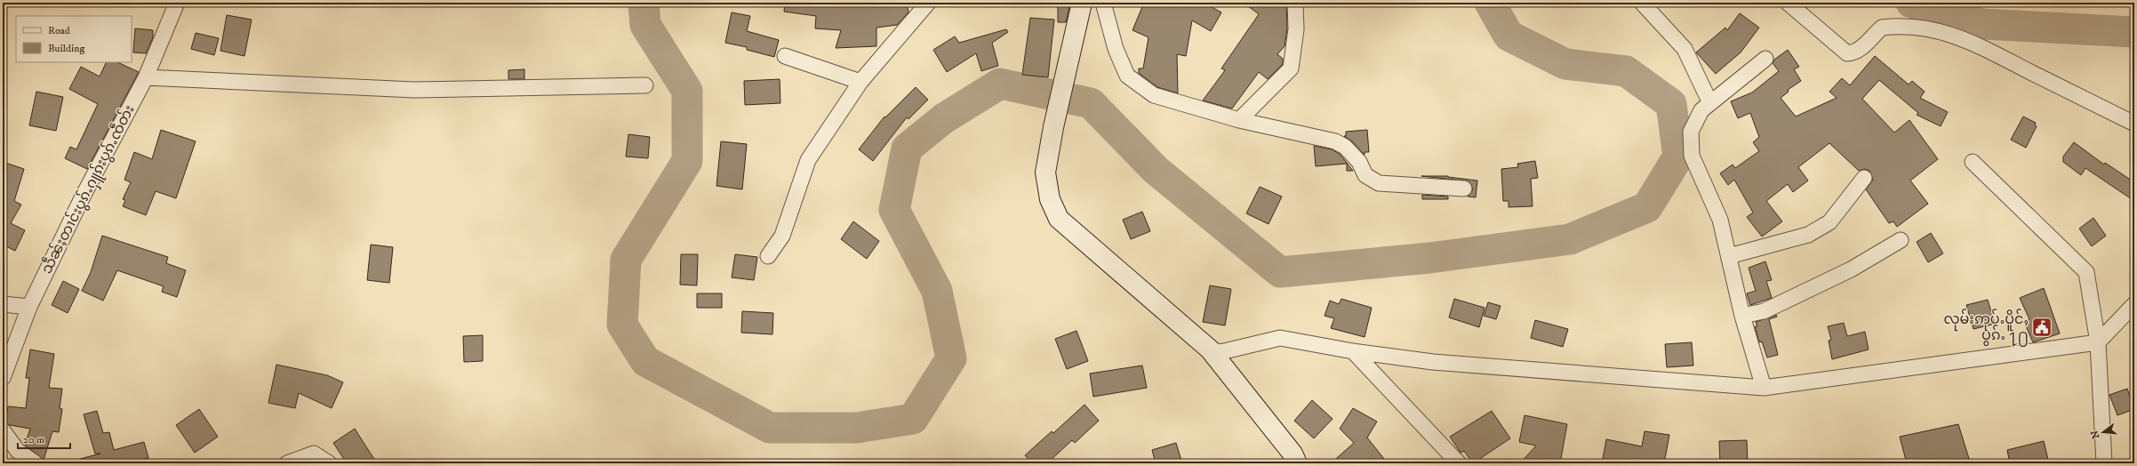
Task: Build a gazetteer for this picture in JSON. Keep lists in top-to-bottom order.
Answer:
{
  "streets": {
    "street": ["သဵၼ်ႈတၢင်းပွၵ်ႉႁူၵ်းပွၵ်ႉၸဵတ်း"]
  },
  "places": {
    "public building": ["လုမ်းဢုပ်ႉပိူင်ႇ ပွၵ်ႉ ႑႐"]
  },
  "legend": ["Road", "Building"],
  "scale_bar": "20 m",
  "north": "left"
}
